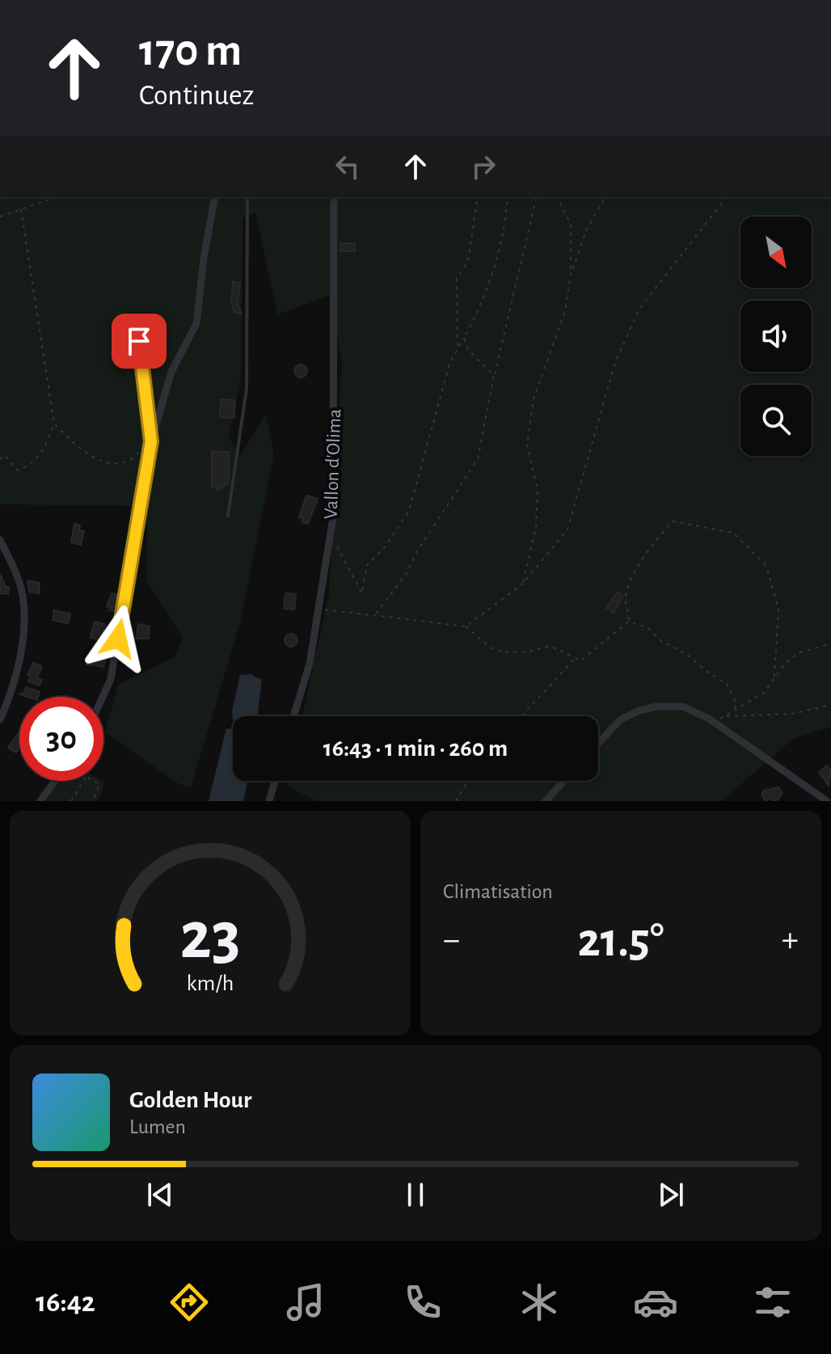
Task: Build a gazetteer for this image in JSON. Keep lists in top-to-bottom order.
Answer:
{
  "streets": {
    "street": ["Vallon d'Olima"]
  },
  "north": "bottom right",
  "page": {
    "turn": ["170 m", "Continuez"],
    "limit": "30",
    "trip": "16:43 · 1 min · 260 m",
    "tile": "Climatisation",
    "heat": ["−", "21.5°", "+"],
    "song": ["Golden Hour", "Lumen"],
    "tabs": "16:42",
    "gauge": ["23", "km/h"]
  }
}
